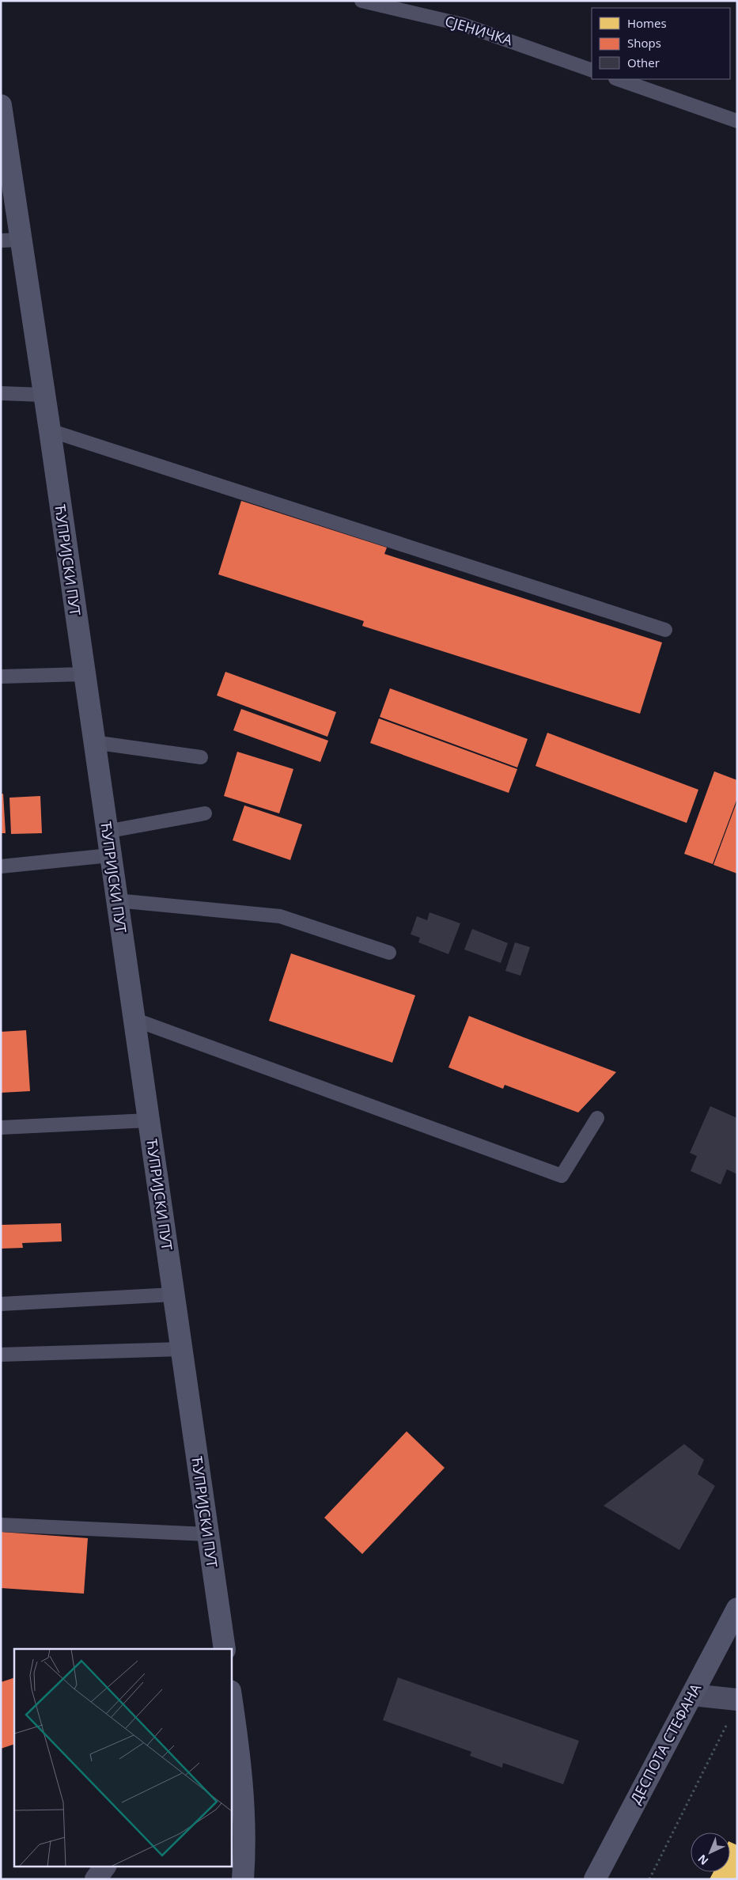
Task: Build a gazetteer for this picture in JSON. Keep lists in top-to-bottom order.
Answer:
{
  "streets": {
    "main road": ["ЋУПРИЈСКИ ПУТ", "ДЕСПОТА СТЕФАНА"],
    "lane": ["СЈЕНИЧКА"]
  },
  "legend": ["Homes", "Shops", "Other"],
  "north": "bottom left"
}
